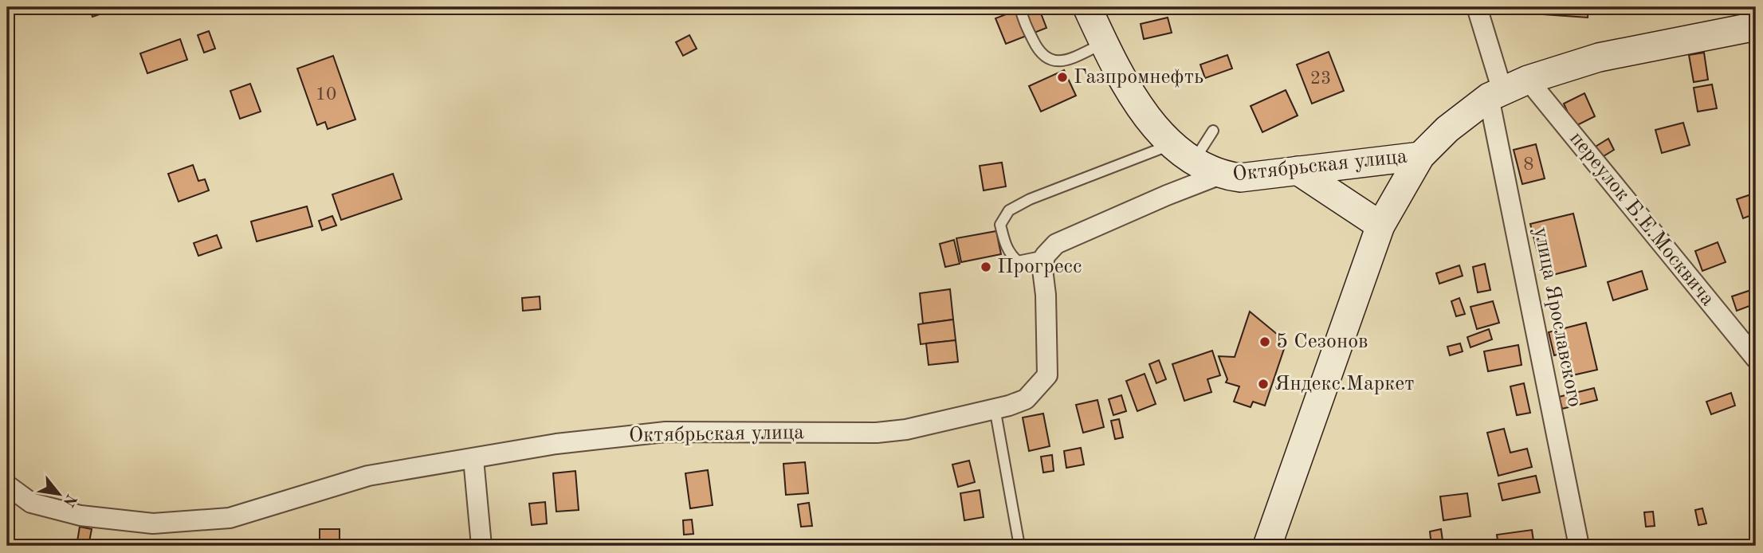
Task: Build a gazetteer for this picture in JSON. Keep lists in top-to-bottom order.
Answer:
{
  "streets": {
    "street": ["Октябрьская улица", "переулок Б.Е.Москвича", "улица Ярославского"]
  },
  "places": [
    "Газпромнефть",
    "Прогресс",
    "5 Сезонов",
    "Яндекс.Маркет"
  ],
  "house_numbers": ["23", "10", "8"],
  "north": "bottom right"
}
